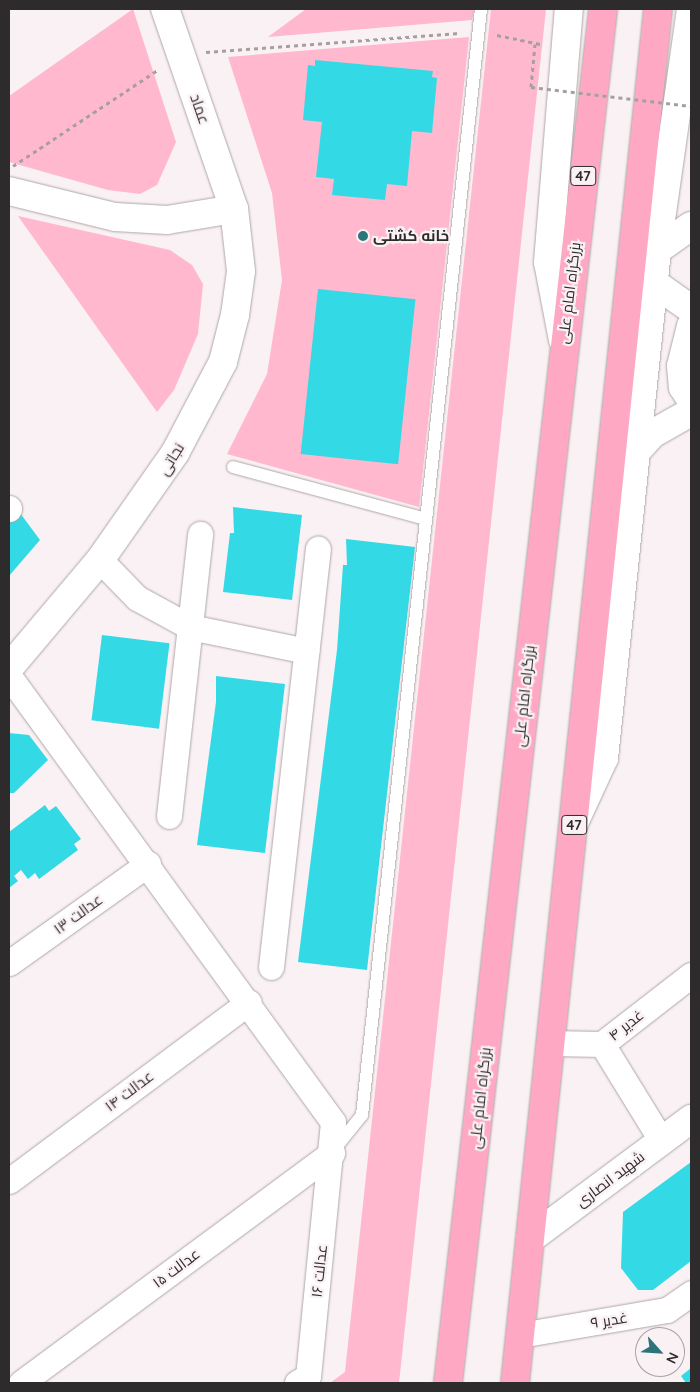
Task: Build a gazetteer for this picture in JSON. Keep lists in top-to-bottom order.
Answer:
{
  "streets": {
    "highway": ["47", "بزرگراه امام علی"],
    "main road": ["عماد", "نجاتی", "شهید انصاری"],
    "street": [
      "عدالت ۱۳",
      "غدیر ۴",
      "عدالت ۱۴",
      "عدالت ۱۵",
      "عدالت ۱۶",
      "غدیر ۹"
    ]
  },
  "crossings": [
    ["عماد", "نجاتی"],
    ["47", "غدیر ۴"],
    ["47", "شهید انصاری"],
    ["47", "غدیر ۹"],
    ["عدالت ۱۵", "عدالت ۱۶"]
  ],
  "places": ["خانه کشتی"],
  "north": "bottom right"
}
